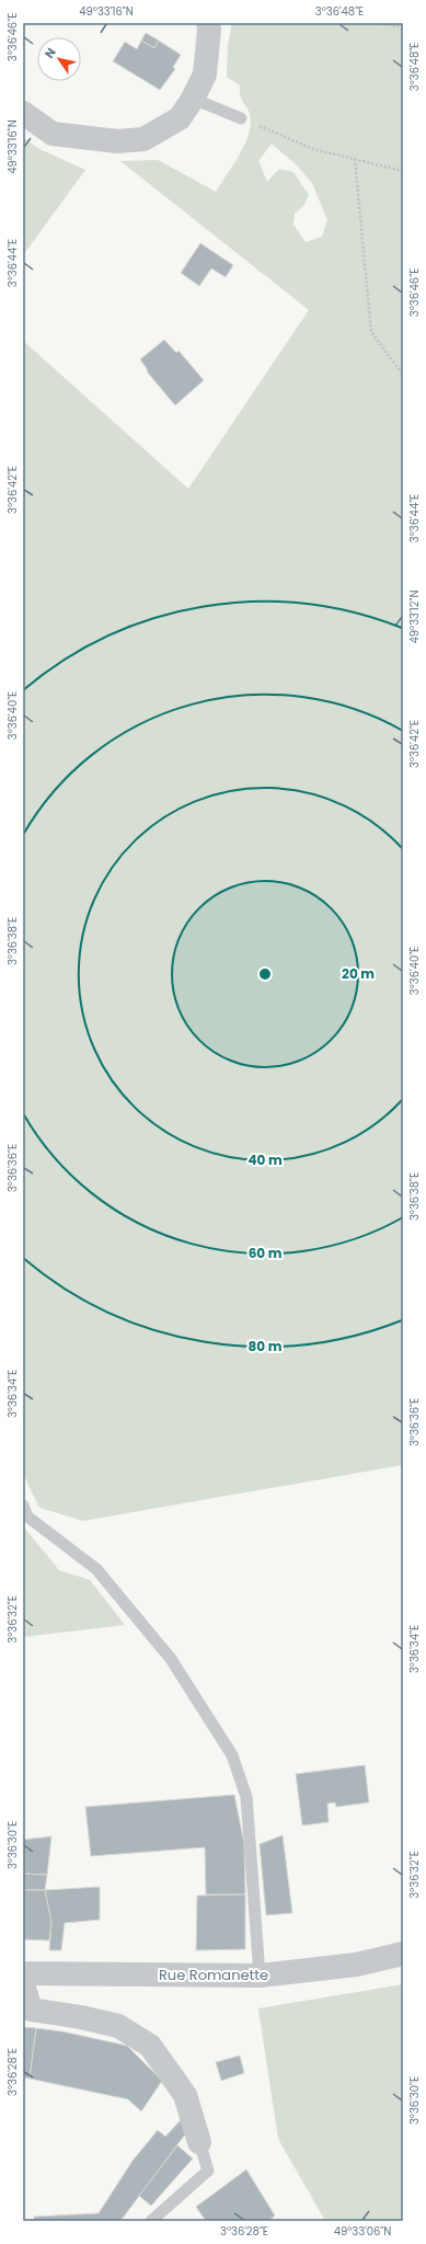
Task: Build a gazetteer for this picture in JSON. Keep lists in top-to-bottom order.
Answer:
{
  "streets": {
    "street": ["Rue Romanette"]
  },
  "north": "top left",
  "coordinates": [
    "49°33'16\"N",
    "3°36'48\"E",
    "3°36'46\"E",
    "3°36'44\"E",
    "3°36'42\"E",
    "49°33'12\"N",
    "3°36'40\"E",
    "3°36'38\"E",
    "3°36'36\"E",
    "3°36'34\"E",
    "3°36'32\"E",
    "3°36'30\"E",
    "3°36'28\"E",
    "49°33'06\"N"
  ],
  "rings": [
    "20 m",
    "40 m",
    "60 m",
    "80 m"
  ]
}
